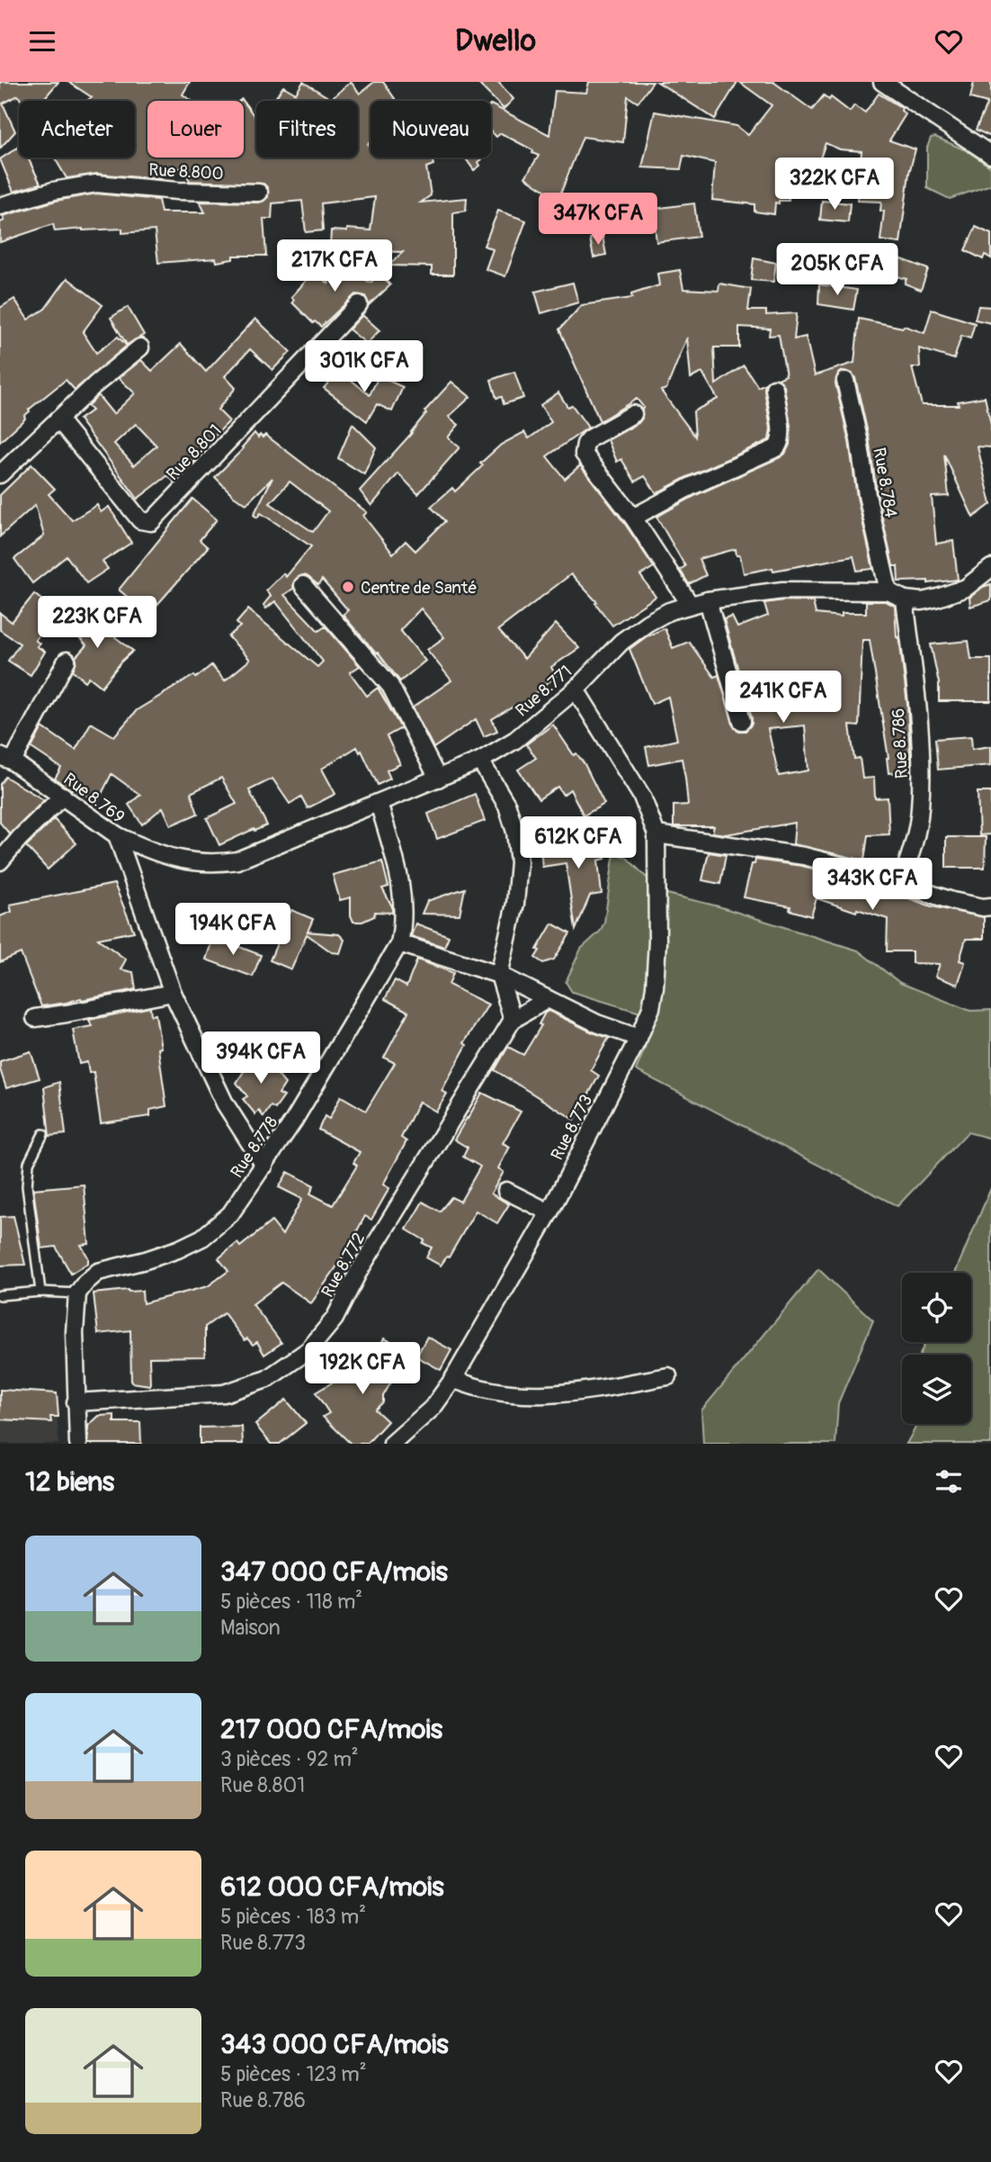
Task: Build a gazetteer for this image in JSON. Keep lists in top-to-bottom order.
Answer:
{
  "streets": {
    "street": [
      "Rue 8.800",
      "Rue 8.801",
      "Rue 8.784",
      "Rue 8.771",
      "Rue 8.786",
      "Rue 8.769",
      "Rue 8.773",
      "Rue 8.778",
      "Rue 8.772"
    ]
  },
  "crossings": [
    ["Rue 8.784", "Rue 8.771"],
    ["Rue 8.771", "Rue 8.786"],
    ["Rue 8.771", "Rue 8.769"],
    ["Rue 8.771", "Rue 8.773"],
    ["Rue 8.771", "Rue 8.778"],
    ["Rue 8.769", "Rue 8.778"]
  ],
  "places": ["Centre de Santé"],
  "page": {
    "header": "Dwello",
    "chip": [
      "Acheter",
      "Louer",
      "Filtres",
      "Nouveau"
    ],
    "price": [
      "322K CFA",
      "347K CFA",
      "217K CFA",
      "205K CFA",
      "301K CFA",
      "223K CFA",
      "241K CFA",
      "612K CFA",
      "343K CFA",
      "194K CFA",
      "394K CFA",
      "192K CFA"
    ],
    "heading": "12 biens",
    "list": [
      {
        "name": "347 000 CFA/mois",
        "note": "5 pièces · 118 m² · Maison"
      },
      {
        "name": "217 000 CFA/mois",
        "note": "3 pièces · 92 m² · Rue 8.801"
      },
      {
        "name": "612 000 CFA/mois",
        "note": "5 pièces · 183 m² · Rue 8.773"
      },
      {
        "name": "343 000 CFA/mois",
        "note": "5 pièces · 123 m² · Rue 8.786"
      }
    ]
  }
}
